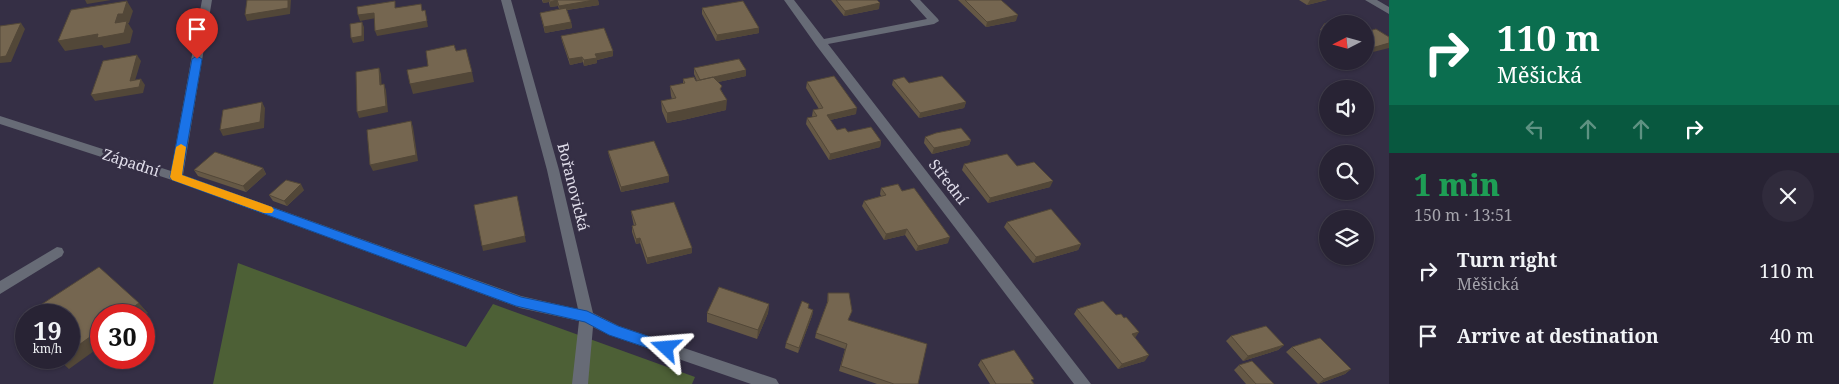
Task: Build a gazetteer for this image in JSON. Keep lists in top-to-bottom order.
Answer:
{
  "streets": {
    "street": ["Západní", "Střední", "Bořanovická"]
  },
  "crossings": [
    ["Západní", "Bořanovická"]
  ],
  "north": "left",
  "page": {
    "turn": ["110 m", "Měšická"],
    "heading": ["1 min", "150 m · 13:51"],
    "list": [
      {
        "name": "Turn right",
        "note": "Měšická",
        "value": "110 m"
      },
      {
        "name": "Arrive at destination",
        "value": "40 m"
      }
    ],
    "speed": "19 km/h",
    "limit": "30"
  }
}
